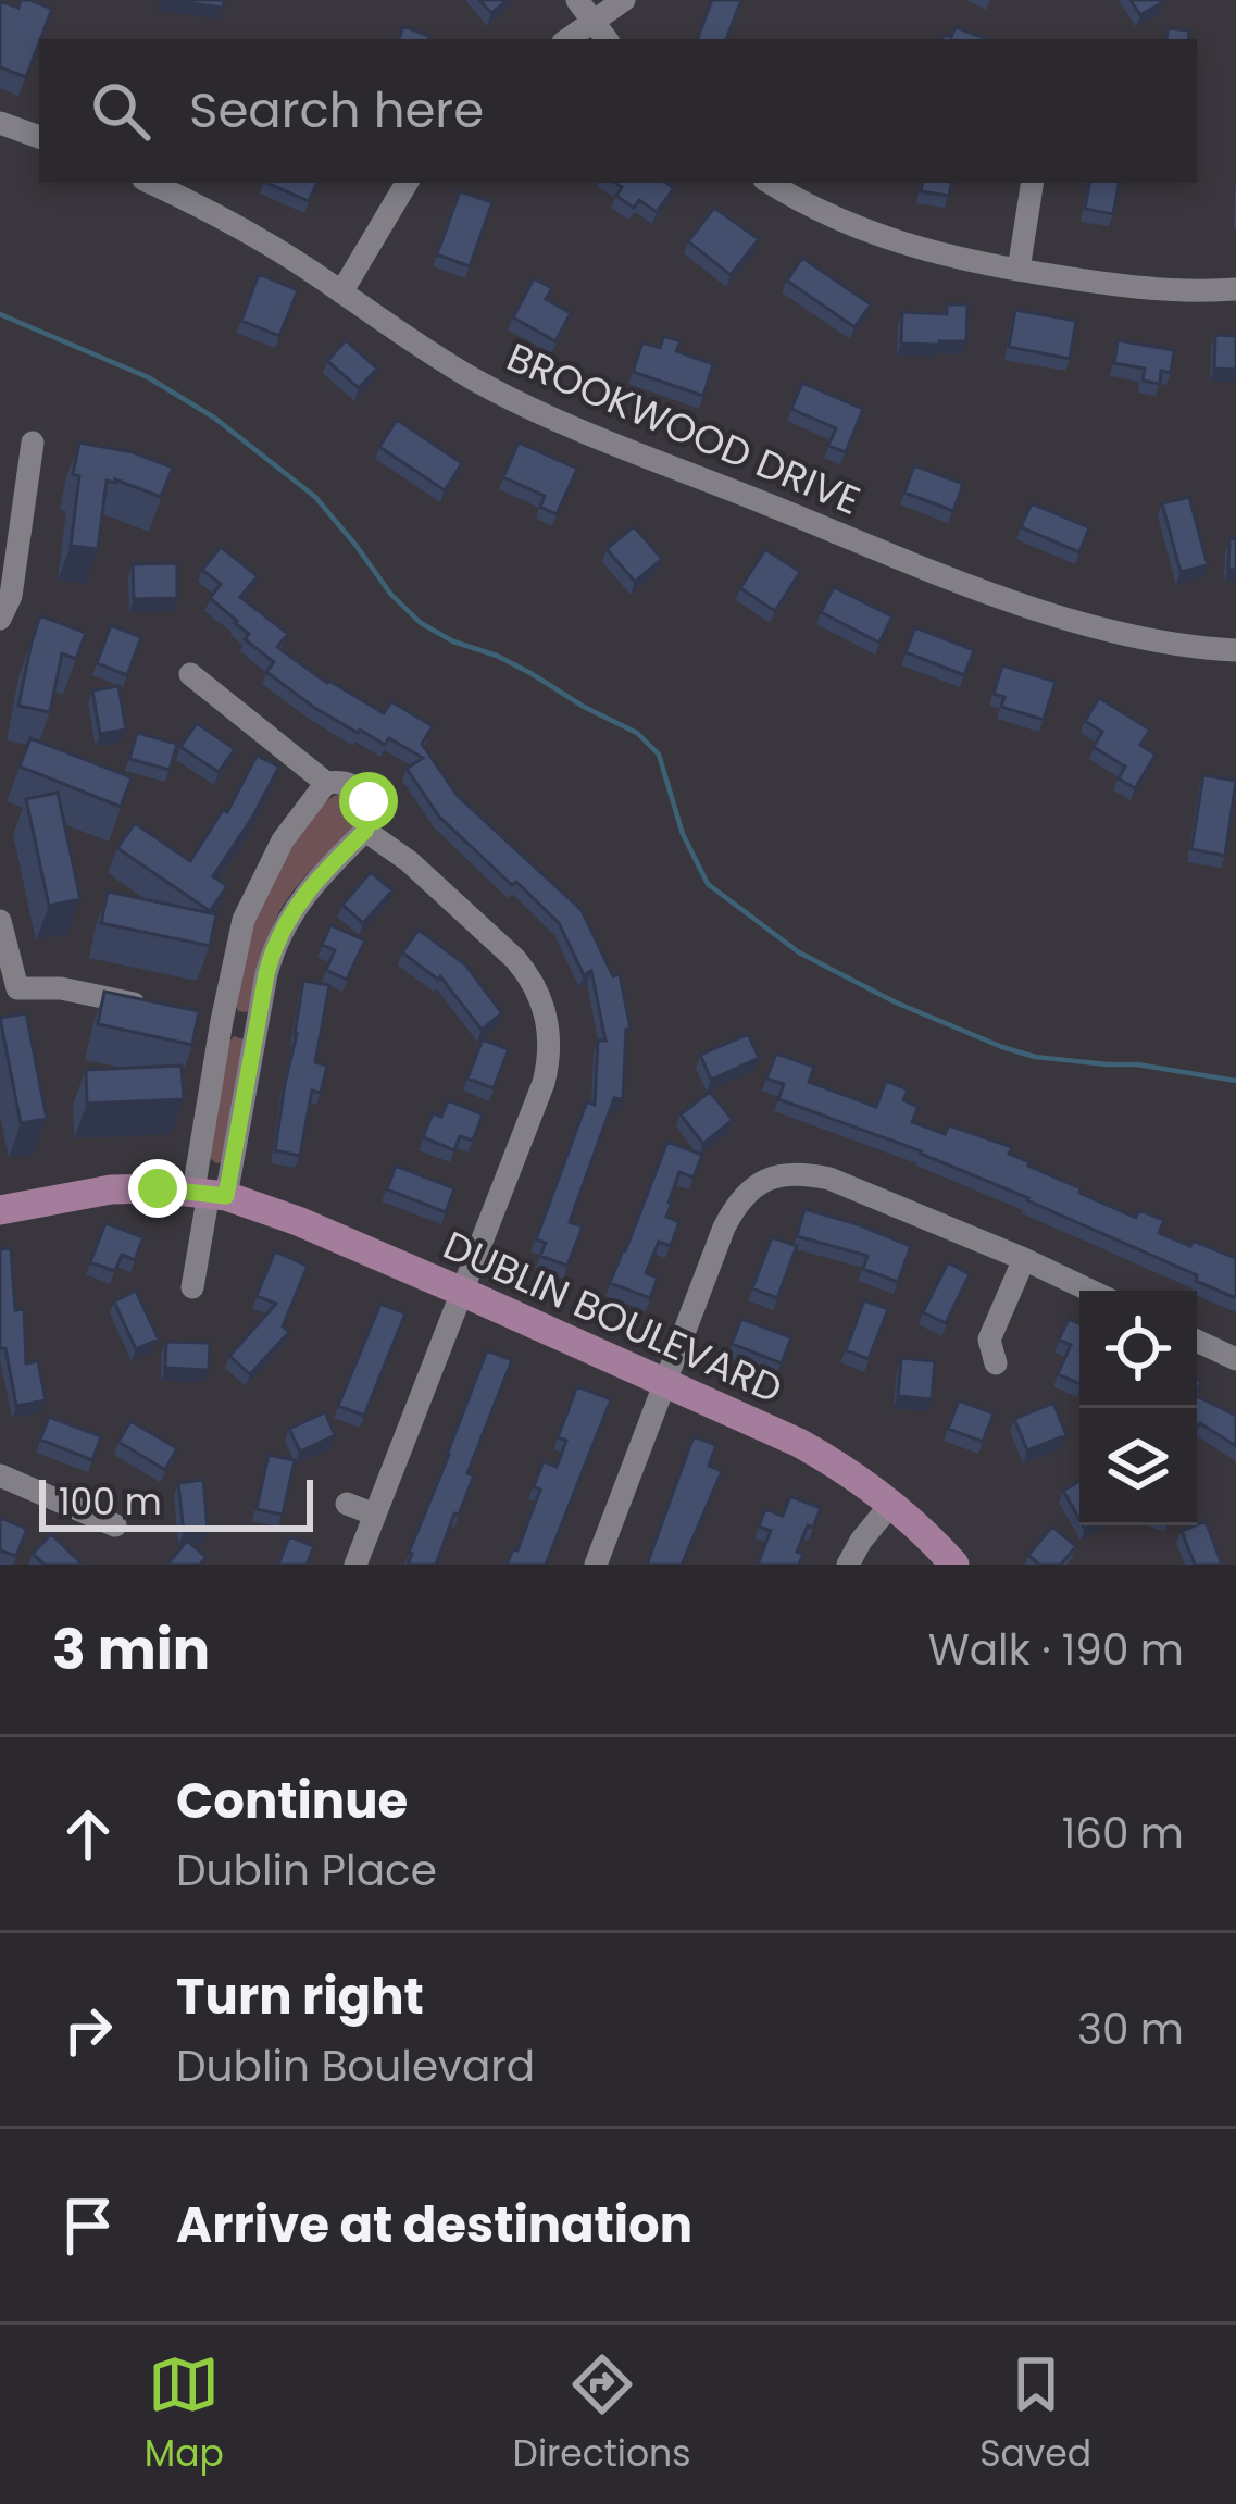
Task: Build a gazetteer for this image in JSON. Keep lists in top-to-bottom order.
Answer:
{
  "streets": {
    "main road": ["DUBLIN BOULEVARD"],
    "street": ["BROOKWOOD DRIVE"]
  },
  "scale_bar": "100 m",
  "page": {
    "search": "Search here",
    "scale": "100 m",
    "heading": ["3 min", "Walk · 190 m"],
    "list": [
      ["Continue", "Dublin Place", "160 m"],
      ["Turn right", "Dublin Boulevard", "30 m"],
      "Arrive at destination"
    ],
    "nav": ["Map", "Directions", "Saved"]
  }
}
